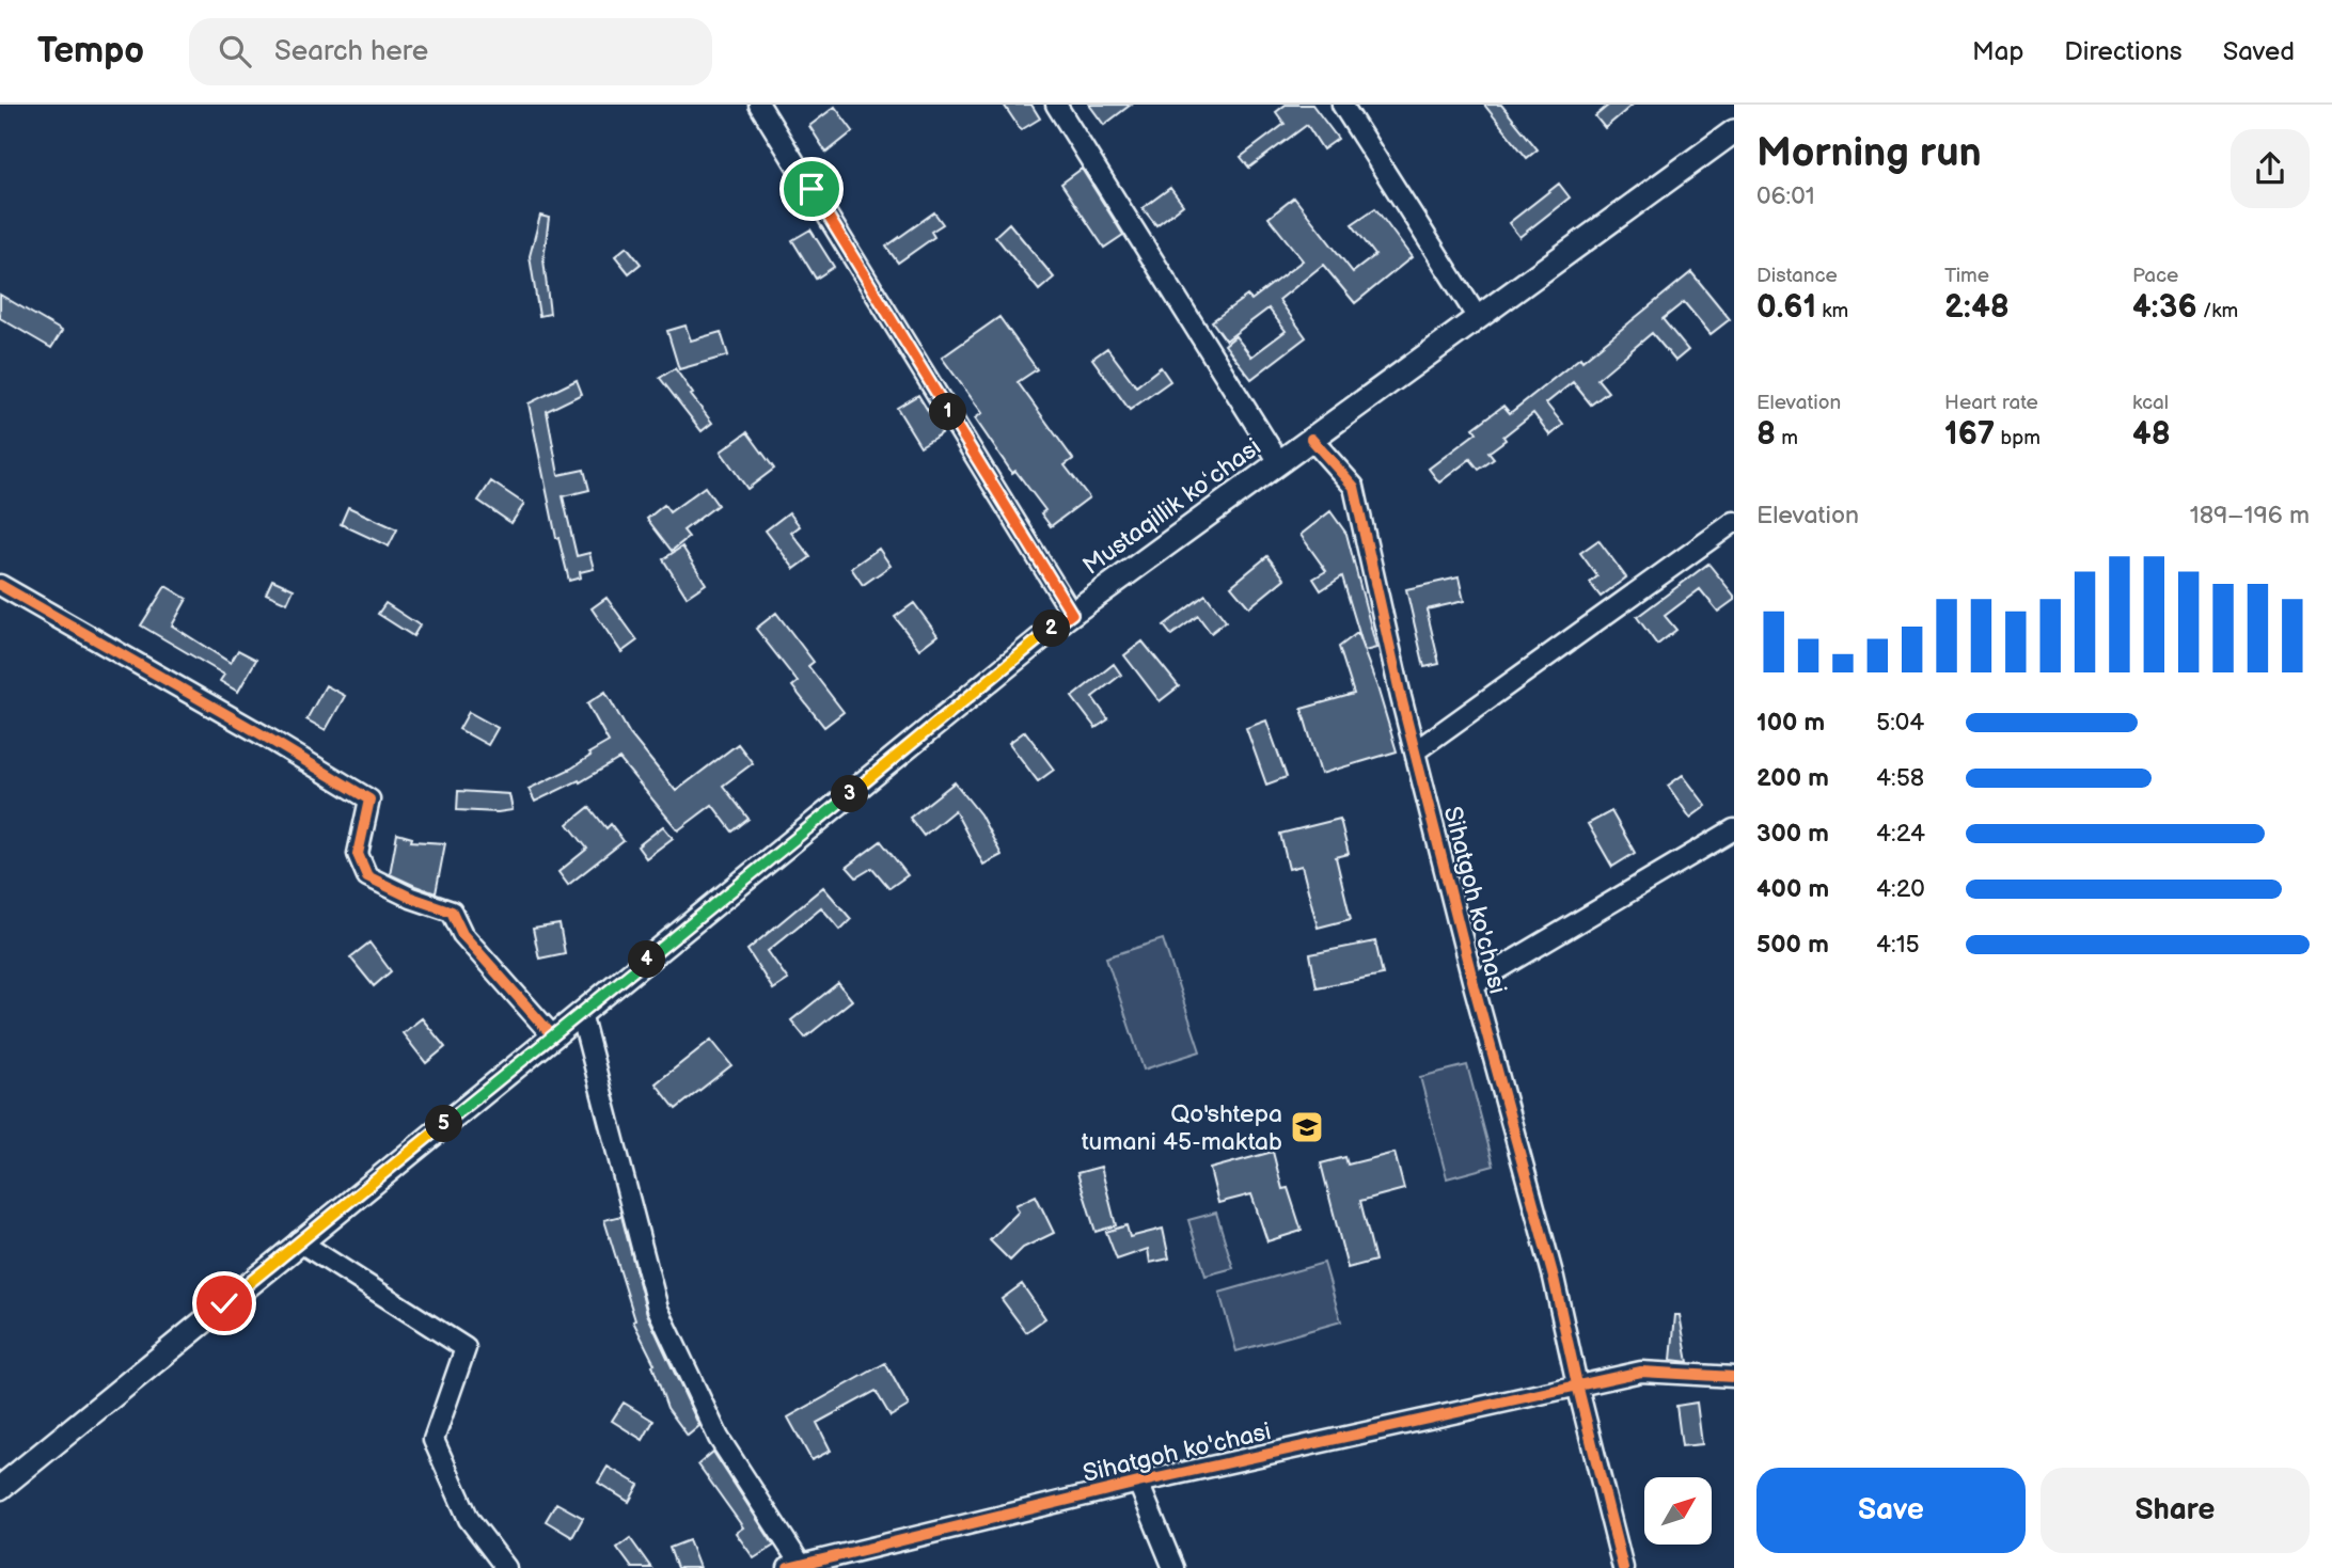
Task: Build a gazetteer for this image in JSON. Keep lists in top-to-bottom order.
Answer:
{
  "streets": {
    "main road": ["Mustaqillik koʻchasi"],
    "street": ["Sihatgoh ko'chasi"]
  },
  "crossings": [
    ["Mustaqillik koʻchasi", "Sihatgoh ko'chasi"]
  ],
  "places": {
    "school or university": ["Qo'shtepa tumani 45-maktab"]
  },
  "north": "top right",
  "page": {
    "header": "Tempo",
    "search": "Search here",
    "nav": ["Map", "Directions", "Saved"],
    "heading": ["Morning run", "06:01"],
    "stats": [
      ["Distance", "0.61 km"],
      ["Time", "2:48"],
      ["Pace", "4:36 /km"],
      ["Elevation", "8 m"],
      ["Heart rate", "167 bpm"],
      ["kcal", "48"]
    ],
    "pins": [
      "1",
      "2",
      "3",
      "4",
      "5"
    ],
    "chart": ["Elevation", "189–196 m"],
    "list": [
      {
        "name": "100 m",
        "note": "5:04"
      },
      {
        "name": "200 m",
        "note": "4:58"
      },
      {
        "name": "300 m",
        "note": "4:24"
      },
      {
        "name": "400 m",
        "note": "4:20"
      },
      {
        "name": "500 m",
        "note": "4:15"
      }
    ],
    "buttons": ["Save", "Share"]
  }
}
